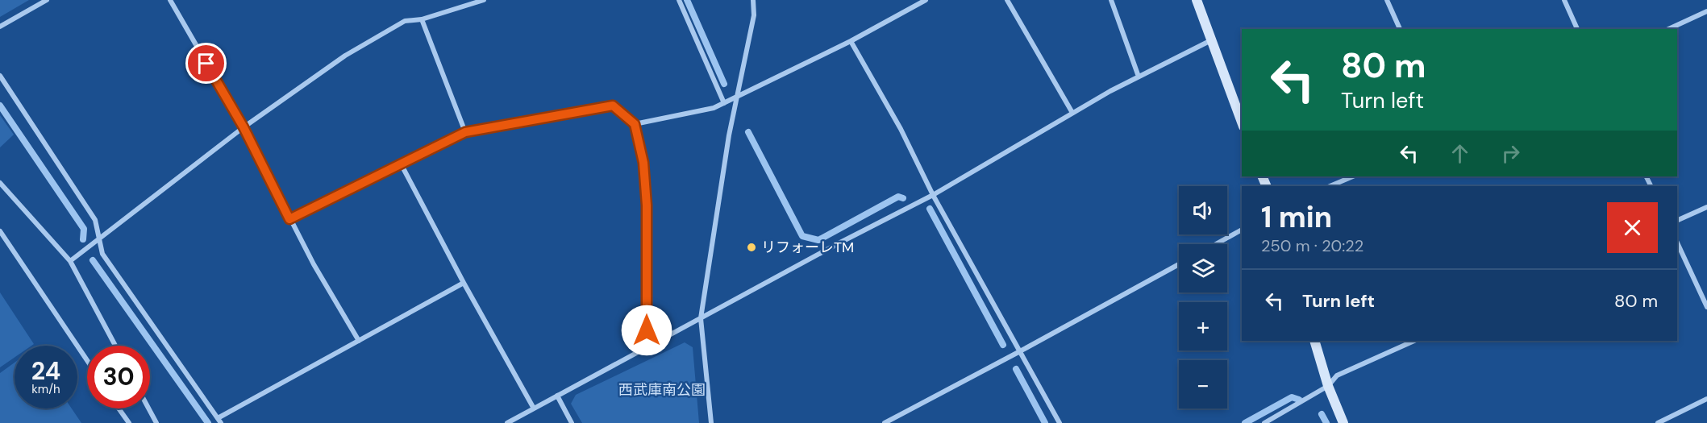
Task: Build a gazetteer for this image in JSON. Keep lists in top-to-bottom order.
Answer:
{
  "parks": ["西武庫南公園"],
  "places": ["リフォーレTM"],
  "page": {
    "turn": ["80 m", "Turn left"],
    "map_buttons": ["+", "−"],
    "heading": ["1 min", "250 m · 20:22"],
    "list": [
      {
        "name": "Turn left",
        "value": "80 m"
      }
    ],
    "speed": "24 km/h",
    "limit": "30"
  }
}
